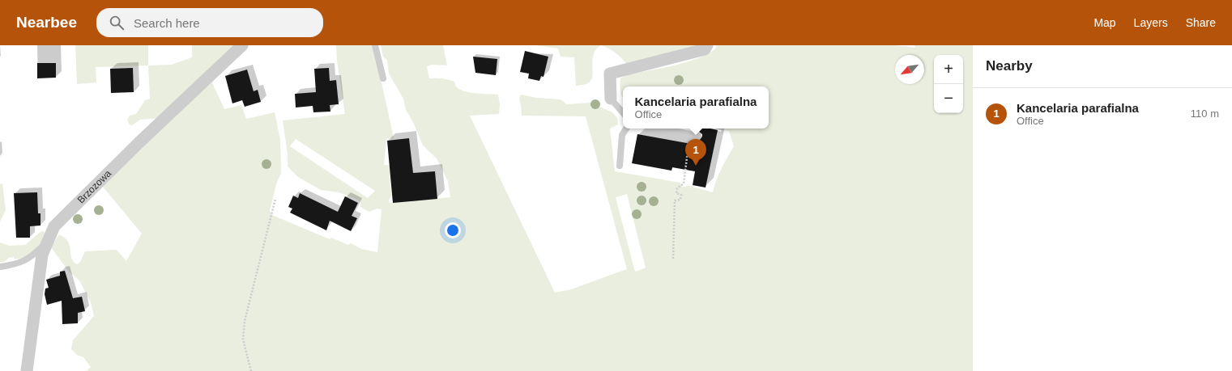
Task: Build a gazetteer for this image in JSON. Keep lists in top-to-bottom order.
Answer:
{
  "streets": {
    "street": ["Brzozowa"]
  },
  "north": "bottom left",
  "page": {
    "header": "Nearbee",
    "search": "Search here",
    "nav": ["Map", "Layers", "Share"],
    "heading": "Nearby",
    "map_buttons": ["+", "−"],
    "popup": ["Kancelaria parafialna", "Office"],
    "list": [
      {
        "mark": "1",
        "name": "Kancelaria parafialna",
        "note": "Office",
        "value": "110 m"
      }
    ],
    "pins": "1"
  }
}
